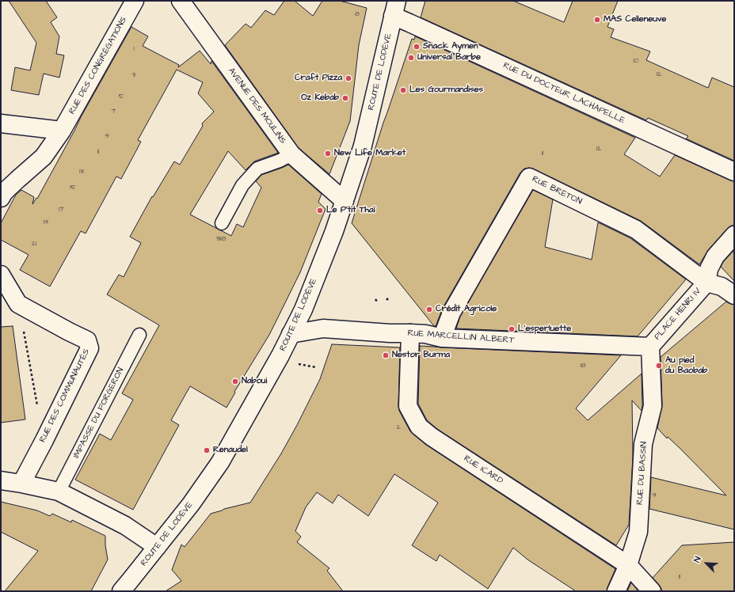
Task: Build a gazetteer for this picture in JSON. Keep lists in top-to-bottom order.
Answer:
{
  "streets": {
    "street": [
      "RUE DES CONGRÉGATIONS",
      "ROUTE DE LODÈVE",
      "RUE DU DOCTEUR LACHAPELLE",
      "AVENUE DES MOULINS",
      "RUE BRETON",
      "PLACE HENRI IV",
      "RUE MARCELLIN ALBERT",
      "RUE DES COMMUNAUTÉS",
      "RUE ICARD",
      "RUE DU BASSIN"
    ],
    "lane": ["IMPASSE DU FORGERON"]
  },
  "crossings": [
    ["ROUTE DE LODÈVE", "RUE DU DOCTEUR LACHAPELLE"],
    ["ROUTE DE LODÈVE", "AVENUE DES MOULINS"],
    ["ROUTE DE LODÈVE", "RUE MARCELLIN ALBERT"],
    ["RUE BRETON", "PLACE HENRI IV"],
    ["RUE BRETON", "RUE MARCELLIN ALBERT"],
    ["PLACE HENRI IV", "RUE MARCELLIN ALBERT"],
    ["PLACE HENRI IV", "RUE DU BASSIN"],
    ["RUE MARCELLIN ALBERT", "RUE ICARD"],
    ["RUE MARCELLIN ALBERT", "RUE DU BASSIN"],
    ["RUE ICARD", "RUE DU BASSIN"]
  ],
  "places": [
    "MAS Celleneuve",
    "Snack Aymen",
    "Universal Barbe",
    "Craft Pizza",
    "Les Gourmandises",
    "Oz Kebab",
    "New Life Market",
    "Le P'tit Thaï",
    "Crédit Agricole",
    "L'esperluette",
    "Nestor Burma",
    "Au pied du Baobab",
    "Naboui",
    "Renaudel"
  ],
  "house_numbers": [
    "8",
    "1",
    "10",
    "12",
    "3",
    "5",
    "7",
    "9",
    "12",
    "11",
    "11",
    "13",
    "15",
    "17",
    "19",
    "3118",
    "21",
    "18",
    "2",
    "9",
    "11"
  ],
  "north": "top left"
}
